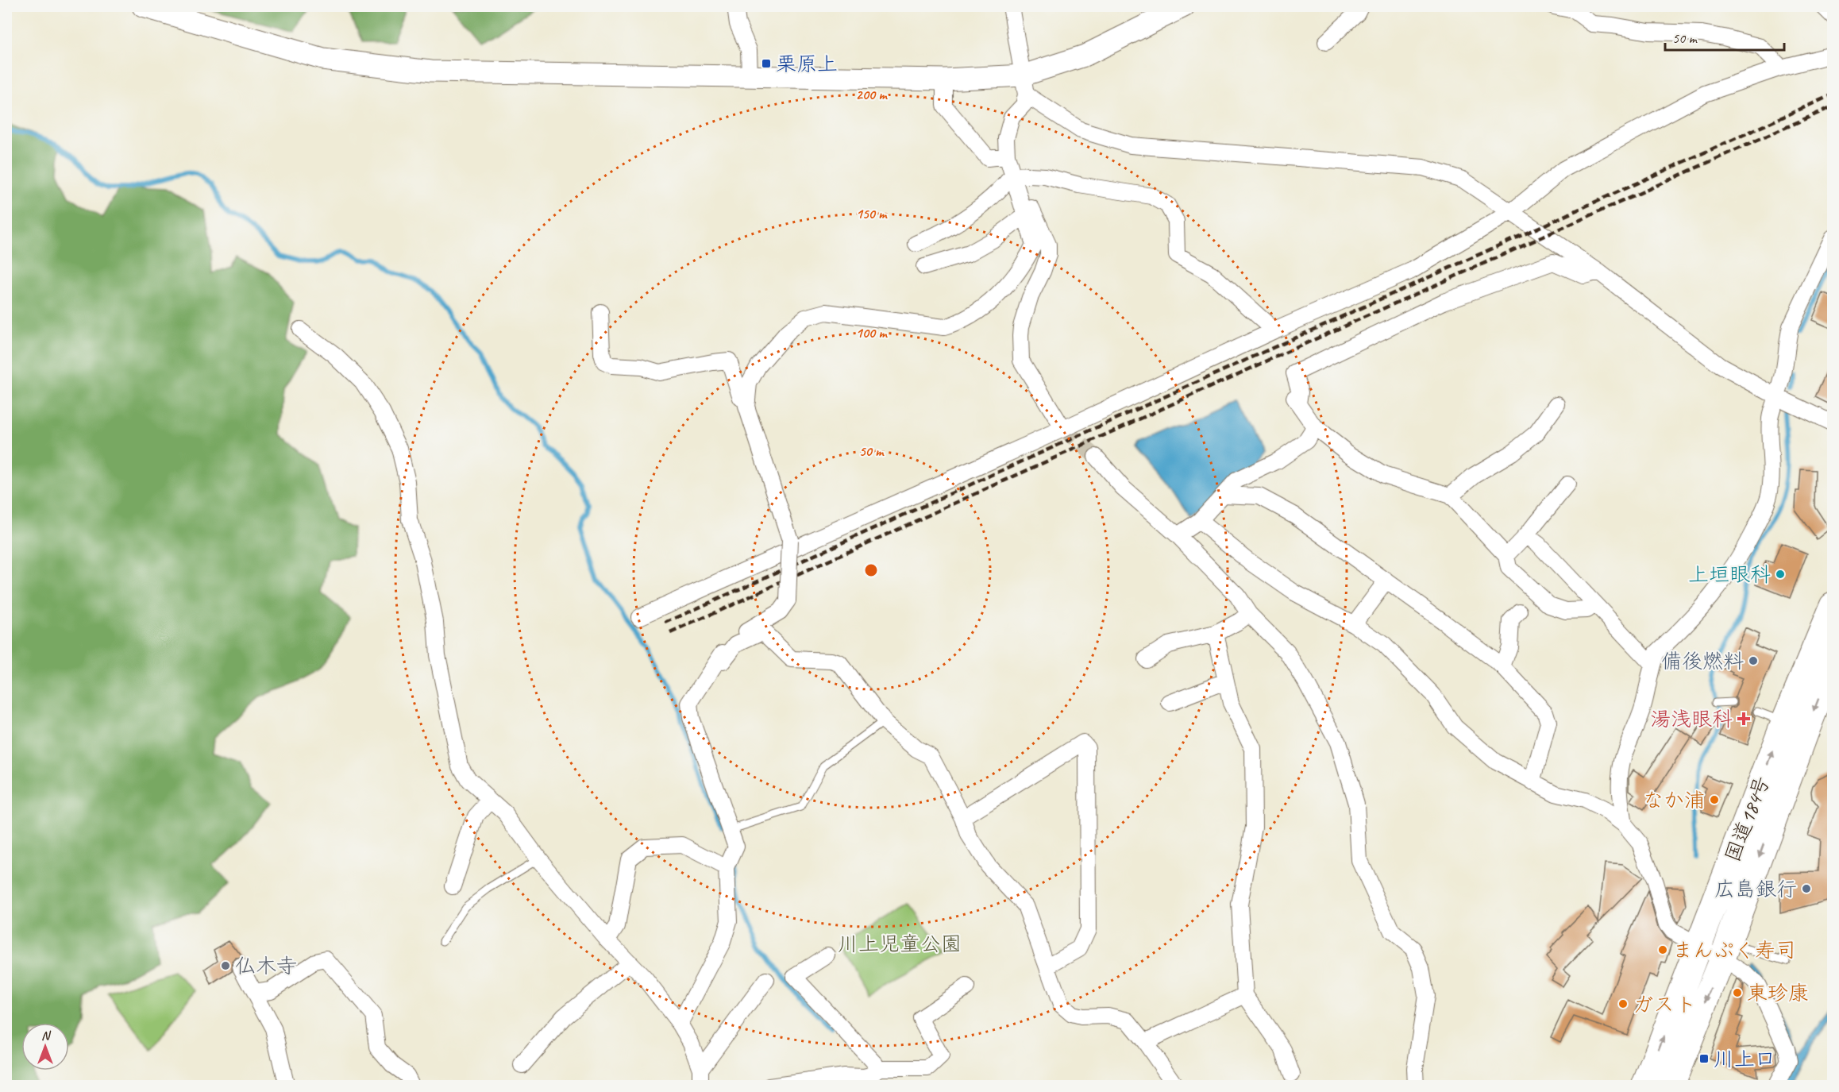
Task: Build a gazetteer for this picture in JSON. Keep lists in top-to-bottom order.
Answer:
{
  "streets": {
    "highway": ["国道184号"]
  },
  "parks": ["川上児童公園"],
  "places": {
    "transit": ["栗原上", "川上口"],
    "other": [
      "上垣眼科",
      "備後燃料",
      "なか浦",
      "広島銀行",
      "まんぷく寿司",
      "仏木寺",
      "東珍康",
      "ガスト"
    ],
    "health": ["湯浅眼科"]
  },
  "scale_bar": "50 m",
  "north": "top",
  "rings": [
    "200 m",
    "150 m",
    "100 m",
    "50 m"
  ]
}
